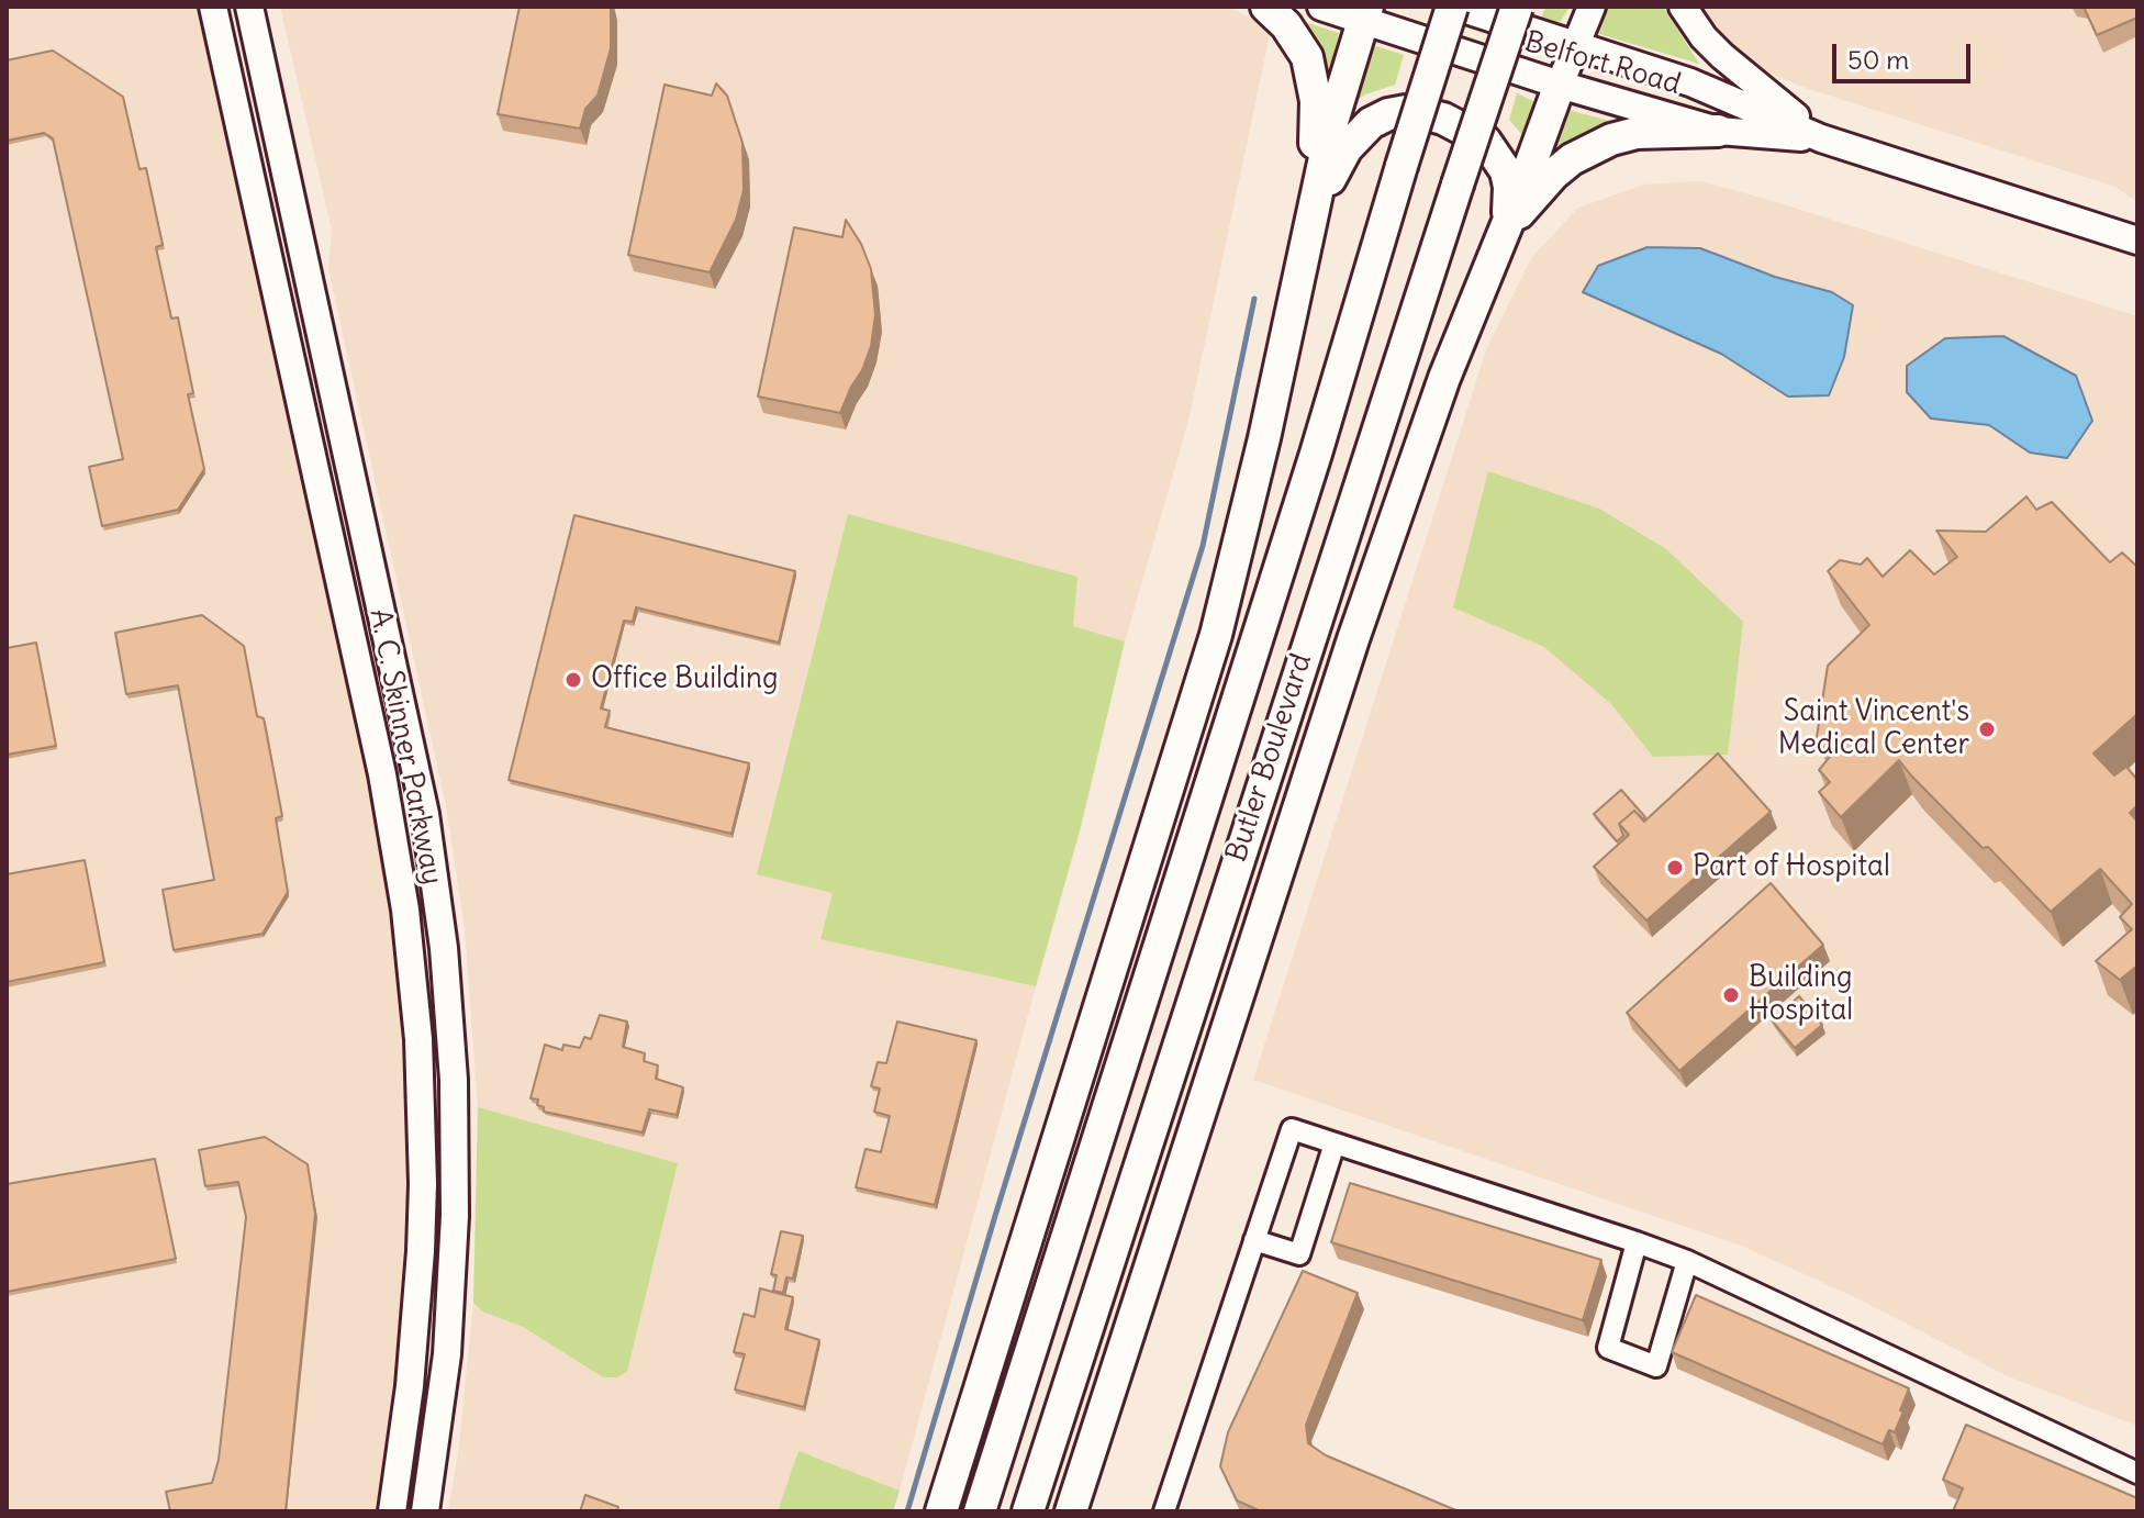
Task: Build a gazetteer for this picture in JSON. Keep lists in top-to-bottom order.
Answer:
{
  "streets": {
    "highway": ["Butler Boulevard"],
    "main road": ["Belfort Road", "A. C. Skinner Parkway"]
  },
  "crossings": [
    ["Belfort Road", "Butler Boulevard"]
  ],
  "places": [
    "Office Building",
    "Saint Vincent's Medical Center",
    "Part of Hospital",
    "Building Hospital"
  ],
  "scale_bar": "50 m"
}
